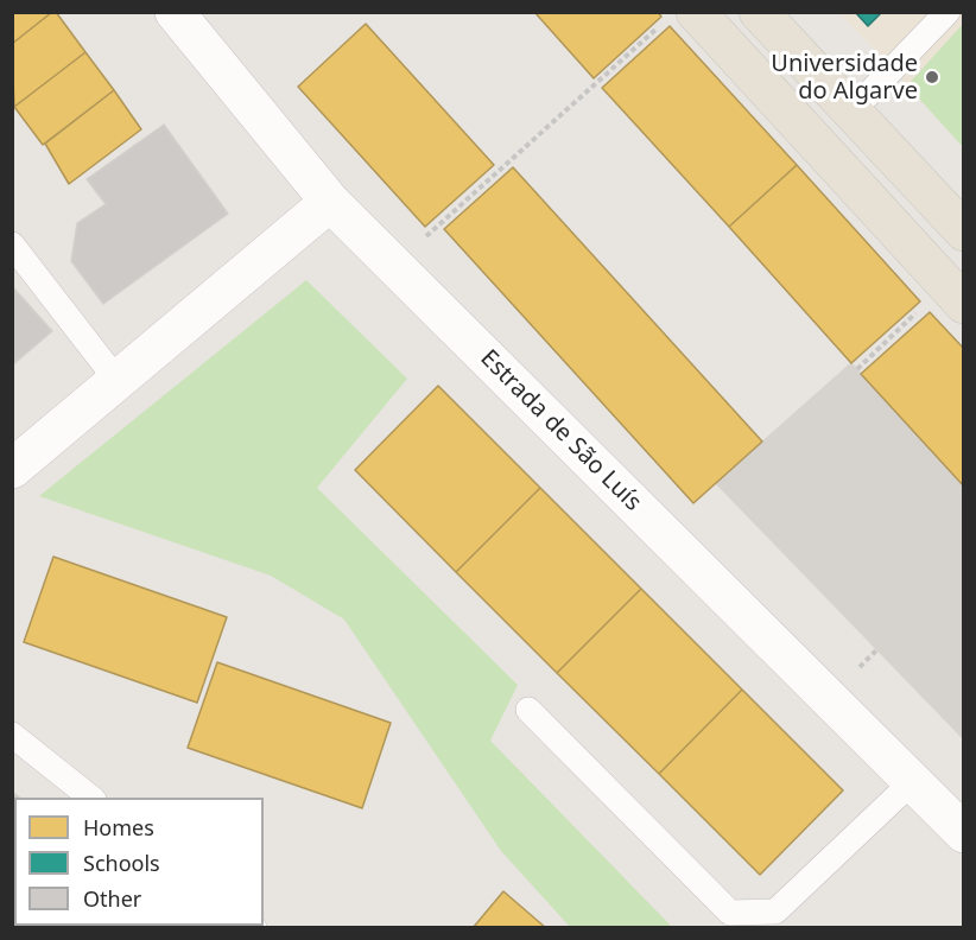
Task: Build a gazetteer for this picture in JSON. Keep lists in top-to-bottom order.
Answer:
{
  "streets": {
    "street": ["Estrada de São Luís"]
  },
  "places": ["Universidade do Algarve"],
  "legend": ["Homes", "Schools", "Other"]
}
